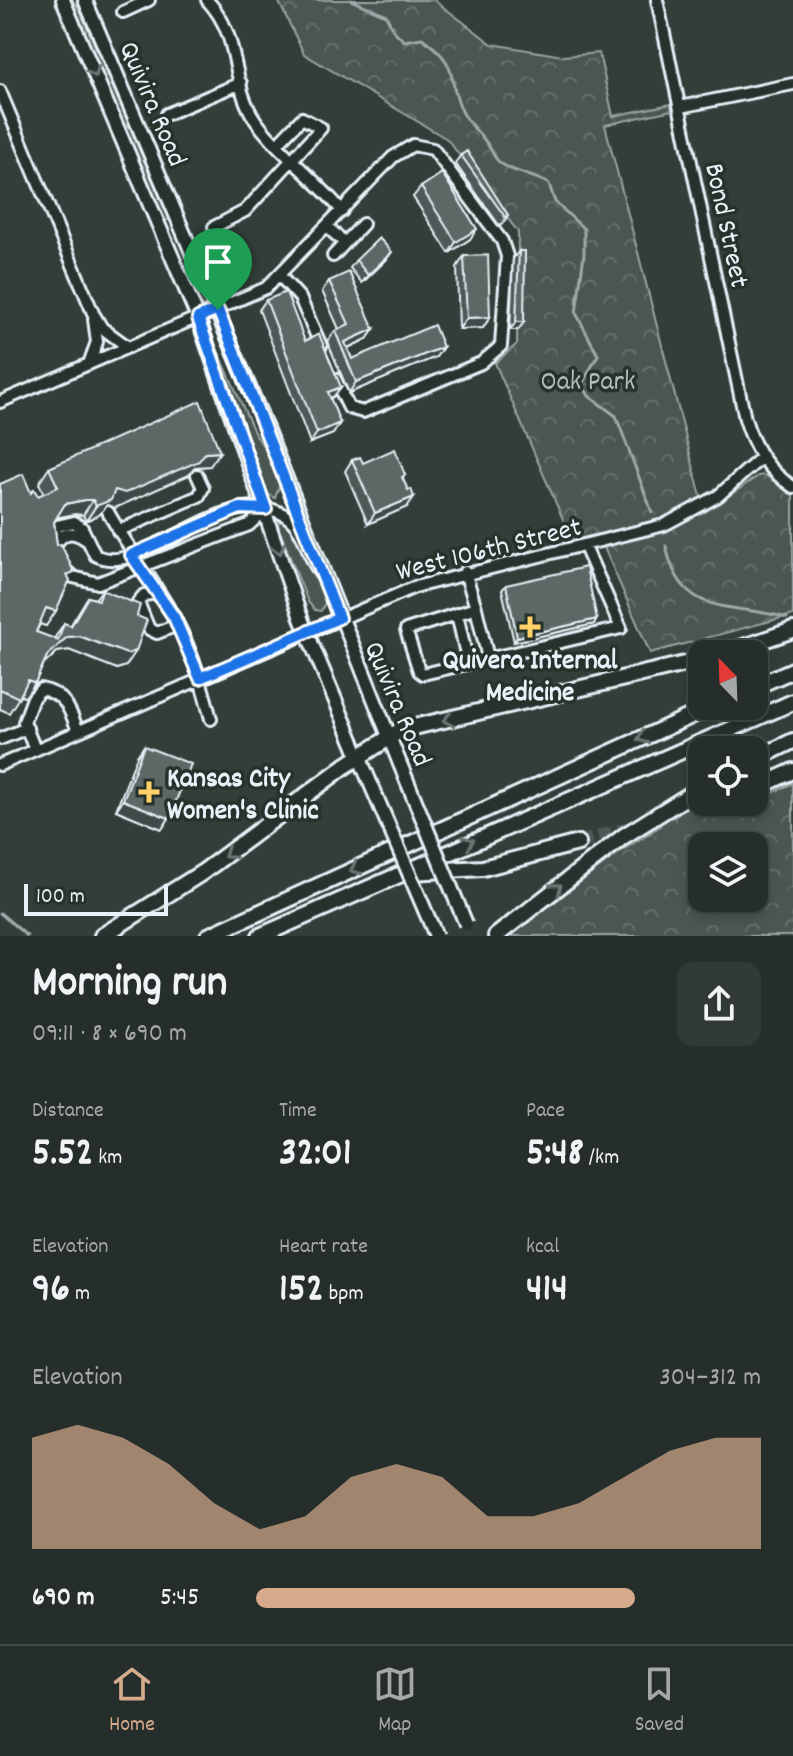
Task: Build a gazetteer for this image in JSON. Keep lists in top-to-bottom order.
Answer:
{
  "streets": {
    "main road": ["Quivira Road"],
    "street": ["Bond Street", "West 106th Street"]
  },
  "crossings": [
    ["Quivira Road", "West 106th Street"],
    ["Bond Street", "West 106th Street"]
  ],
  "parks": ["Oak Park"],
  "places": {
    "health": ["Quivera Internal Medicine", "Kansas City Women's Clinic"]
  },
  "scale_bar": "100 m",
  "north": "top left",
  "page": {
    "scale": "100 m",
    "heading": ["Morning run", "09:11 · 8 × 690 m"],
    "stats": [
      ["Distance", "5.52 km"],
      ["Time", "32:01"],
      ["Pace", "5:48 /km"],
      ["Elevation", "96 m"],
      ["Heart rate", "152 bpm"],
      ["kcal", "414"]
    ],
    "chart": ["Elevation", "304–312 m"],
    "list": [
      {
        "name": "690 m",
        "note": "5:45"
      }
    ],
    "tabs": ["Home", "Map", "Saved"]
  }
}
